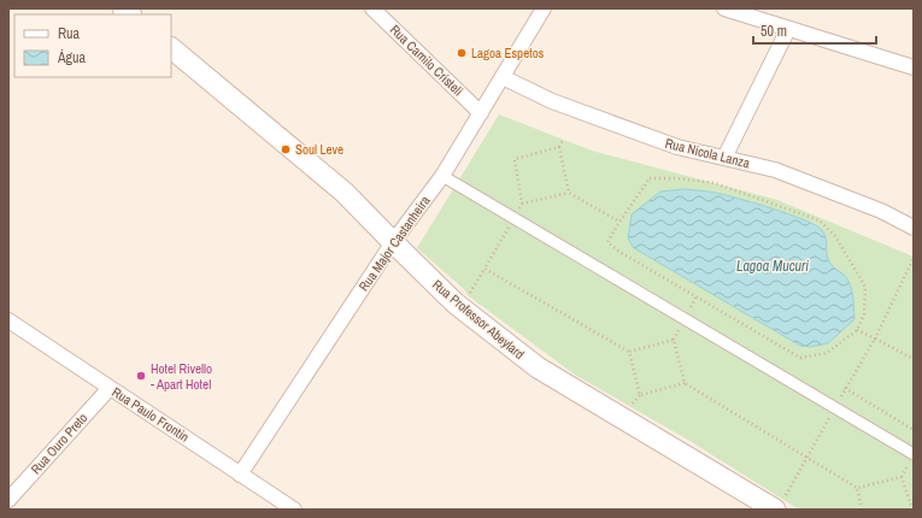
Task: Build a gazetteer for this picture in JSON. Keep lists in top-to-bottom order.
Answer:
{
  "streets": {
    "main road": ["Rua Professor Abeylard"],
    "street": [
      "Rua Camilo Cristeli",
      "Rua Nicola Lanza",
      "Rua Major Castanheira",
      "Rua Paulo Frontin",
      "Rua Ouro Preto"
    ]
  },
  "crossings": [
    ["Rua Camilo Cristeli", "Rua Major Castanheira"],
    ["Rua Nicola Lanza", "Rua Major Castanheira"],
    ["Rua Major Castanheira", "Rua Professor Abeylard"],
    ["Rua Major Castanheira", "Rua Paulo Frontin"],
    ["Rua Paulo Frontin", "Rua Ouro Preto"]
  ],
  "water": ["Lagoa Mucuri"],
  "places": ["Lagoa Espetos", "Soul Leve", "Hotel Rivello - Apart Hotel"],
  "legend": ["Rua", "Água"],
  "scale_bar": "50 m"
}
